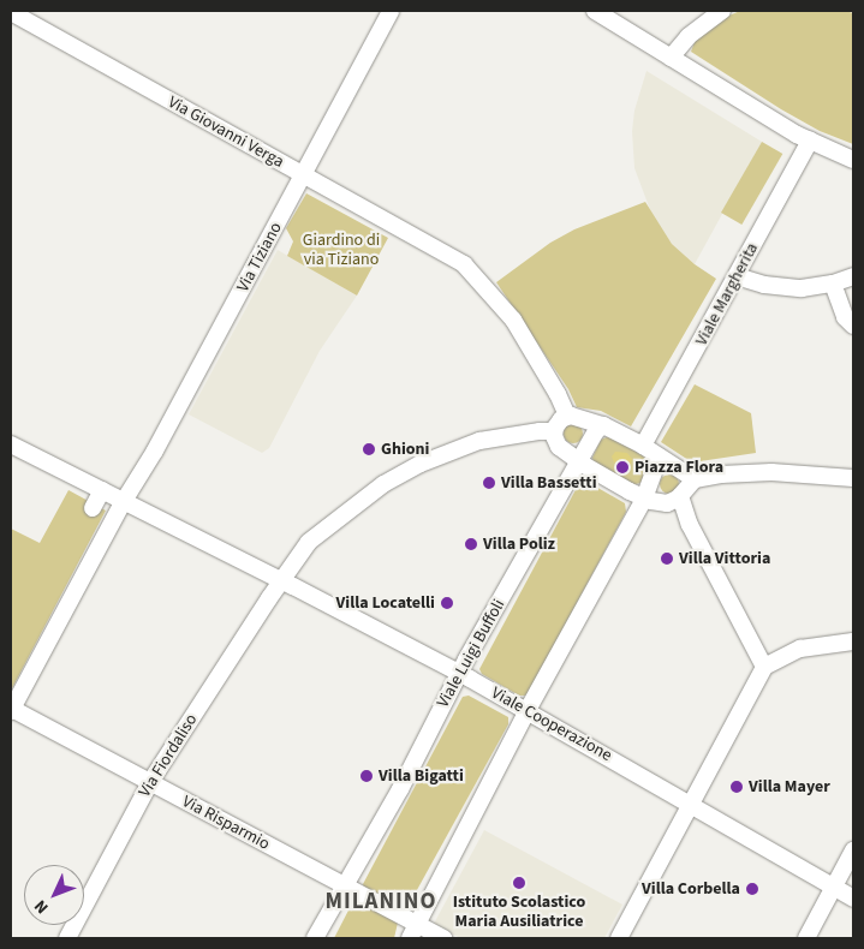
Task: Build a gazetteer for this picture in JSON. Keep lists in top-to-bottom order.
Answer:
{
  "streets": {
    "street": [
      "Via Giovanni Verga",
      "Via Tiziano",
      "Viale Margherita",
      "Viale Luigi Buffoli",
      "Viale Cooperazione",
      "Via Fiordaliso",
      "Via Risparmio"
    ]
  },
  "crossings": [
    ["Via Giovanni Verga", "Via Tiziano"],
    ["Via Tiziano", "Viale Cooperazione"],
    ["Via Tiziano", "Via Risparmio"],
    ["Viale Luigi Buffoli", "Viale Cooperazione"],
    ["Viale Luigi Buffoli", "Via Risparmio"],
    ["Viale Cooperazione", "Via Fiordaliso"],
    ["Via Fiordaliso", "Via Risparmio"]
  ],
  "districts": ["MILANINO"],
  "parks": ["Giardino di via Tiziano"],
  "places": [
    "Ghioni",
    "Piazza Flora",
    "Villa Bassetti",
    "Villa Poliz",
    "Villa Vittoria",
    "Villa Locatelli",
    "Villa Bigatti",
    "Villa Mayer",
    "Istituto Scolastico Maria Ausiliatrice",
    "Villa Corbella"
  ],
  "north": "bottom left"
}
